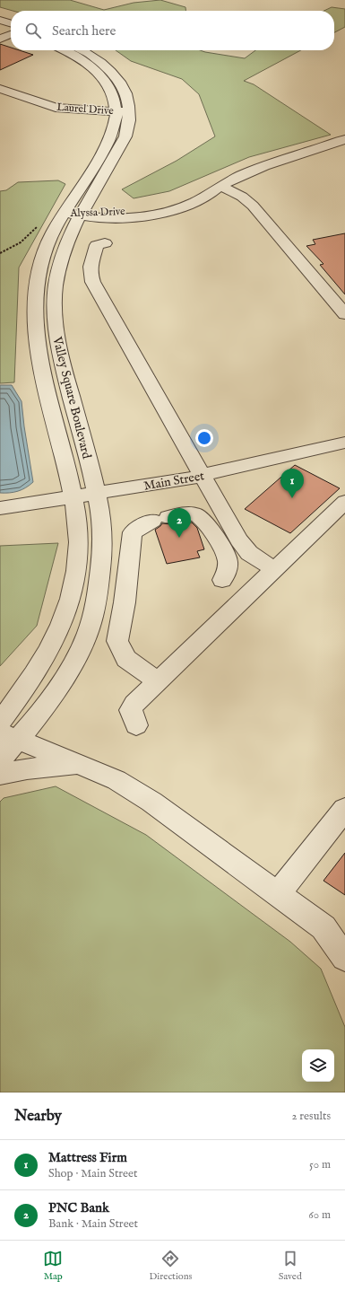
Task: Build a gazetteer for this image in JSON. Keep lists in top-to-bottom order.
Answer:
{
  "streets": {
    "street": [
      "Laurel Drive",
      "Alyssa Drive",
      "Valley Square Boulevard",
      "Main Street"
    ]
  },
  "crossings": [
    ["Laurel Drive", "Valley Square Boulevard"],
    ["Alyssa Drive", "Valley Square Boulevard"],
    ["Valley Square Boulevard", "Main Street"]
  ],
  "page": {
    "search": "Search here",
    "pins": ["1", "2"],
    "heading": ["Nearby", "2 results"],
    "list": [
      {
        "mark": "1",
        "name": "Mattress Firm",
        "note": "Shop · Main Street",
        "value": "50 m"
      },
      {
        "mark": "2",
        "name": "PNC Bank",
        "note": "Bank · Main Street",
        "value": "60 m"
      }
    ],
    "nav": ["Map", "Directions", "Saved"]
  }
}
